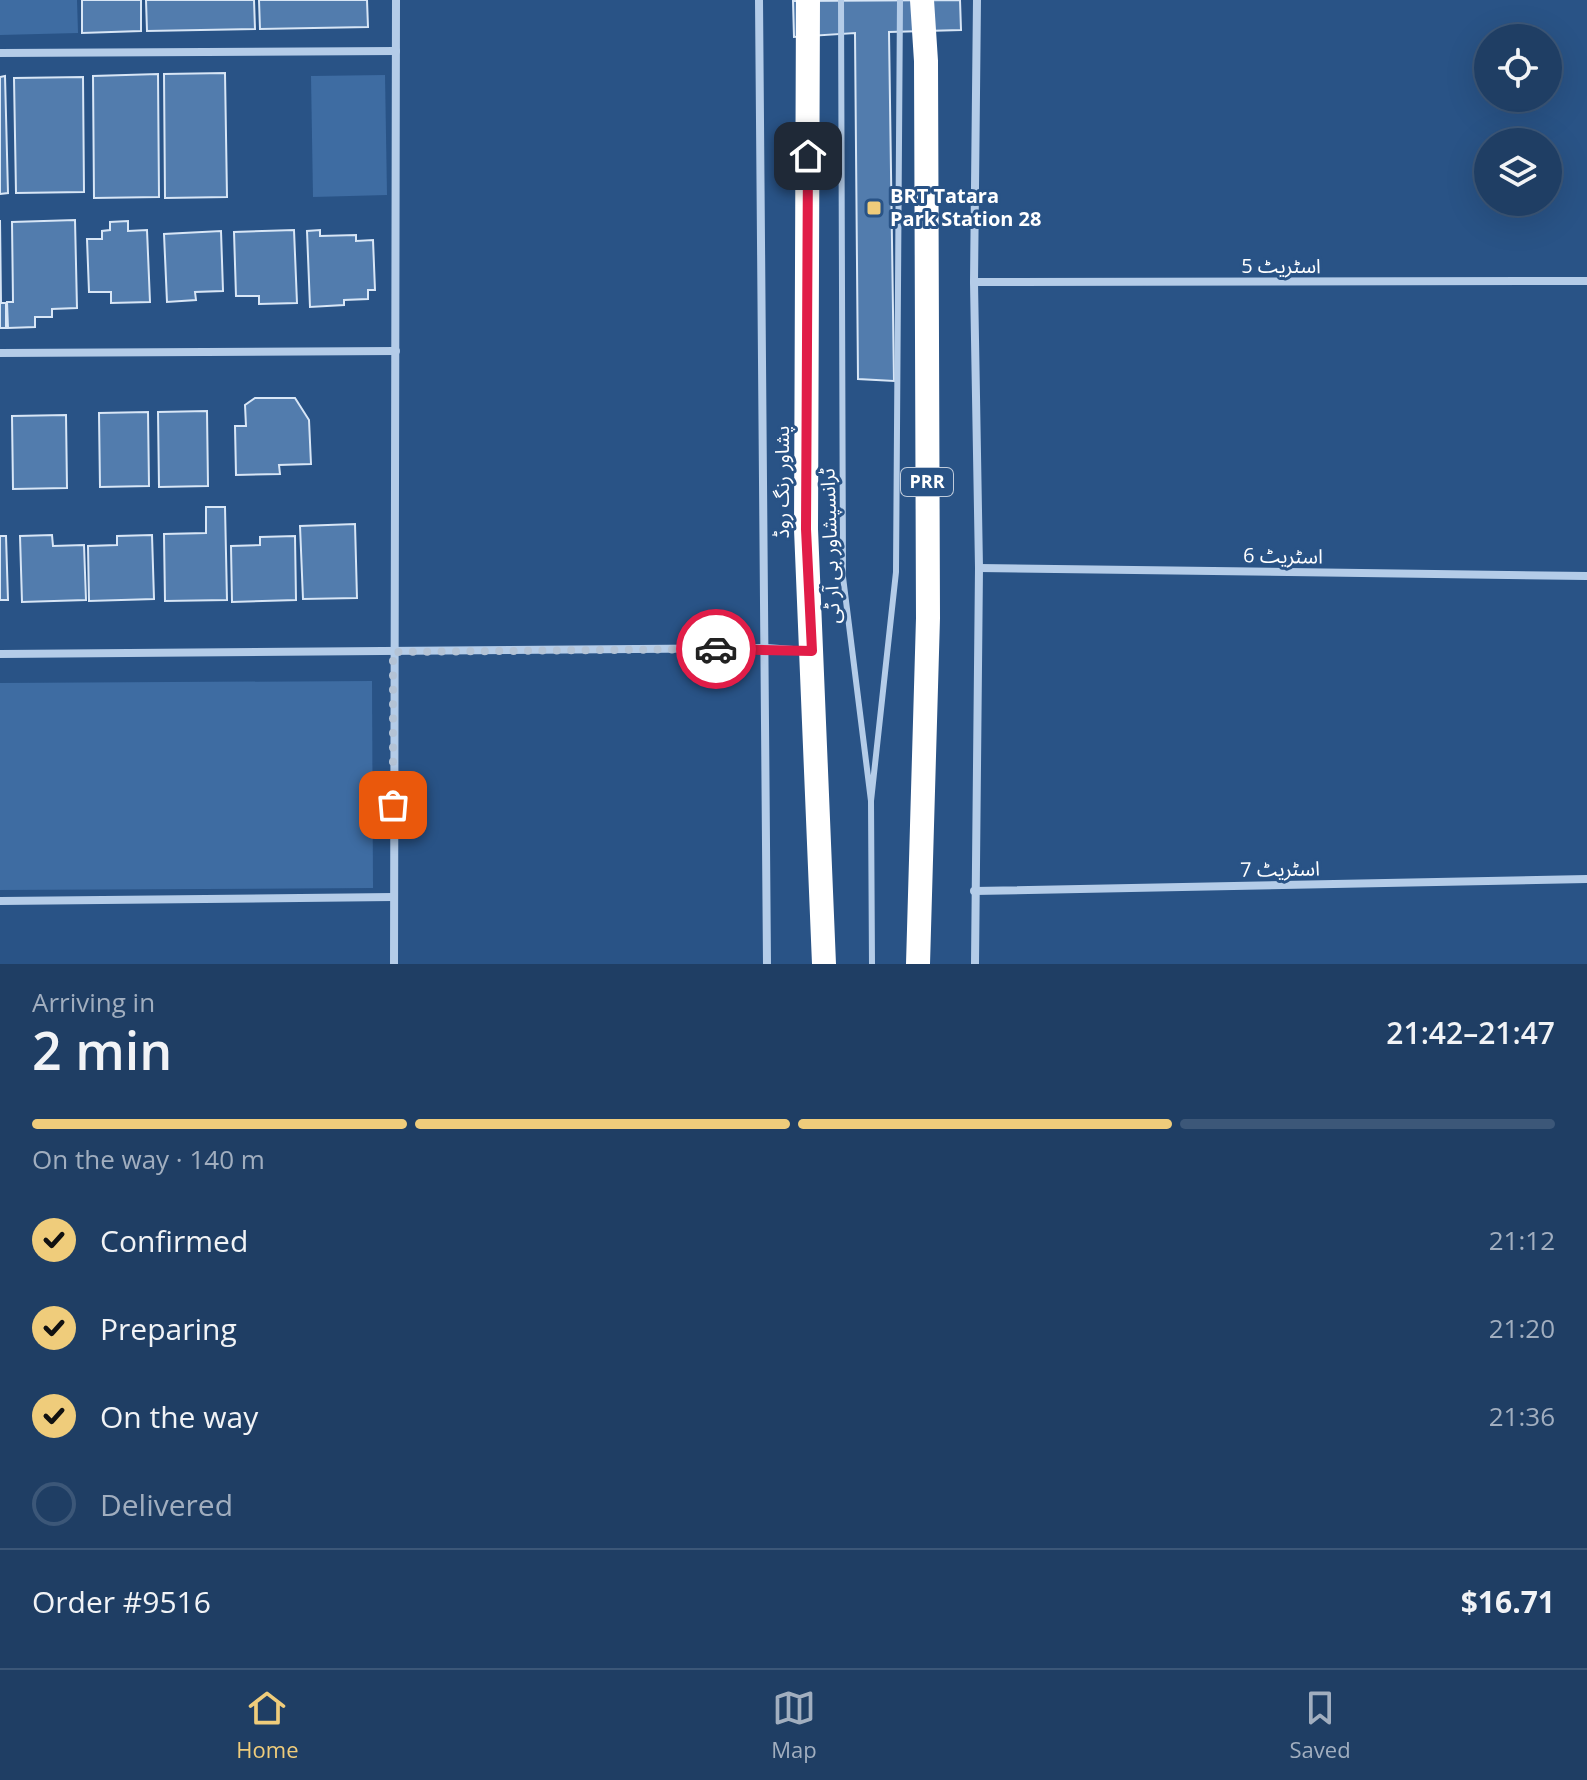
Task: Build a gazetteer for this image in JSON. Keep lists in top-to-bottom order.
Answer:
{
  "streets": {
    "highway": ["پشاور رنگ روڈ", "PRR"],
    "street": ["اسٹریٹ 5", "اسٹریٹ 6", "اسٹریٹ 7"],
    "lane": ["ٹرانسپشاور بی آر ٹی"]
  },
  "places": {
    "transit": ["BRT Tatara Park Station 28"]
  },
  "page": {
    "heading": ["2 min", "Arriving in", "21:42–21:47"],
    "panel": ["Order #9516", "$16.71"],
    "bar": "On the way · 140 m",
    "list": [
      ["Confirmed", "21:12"],
      ["Preparing", "21:20"],
      ["On the way", "21:36"],
      "Delivered"
    ],
    "tabs": ["Home", "Map", "Saved"]
  }
}
